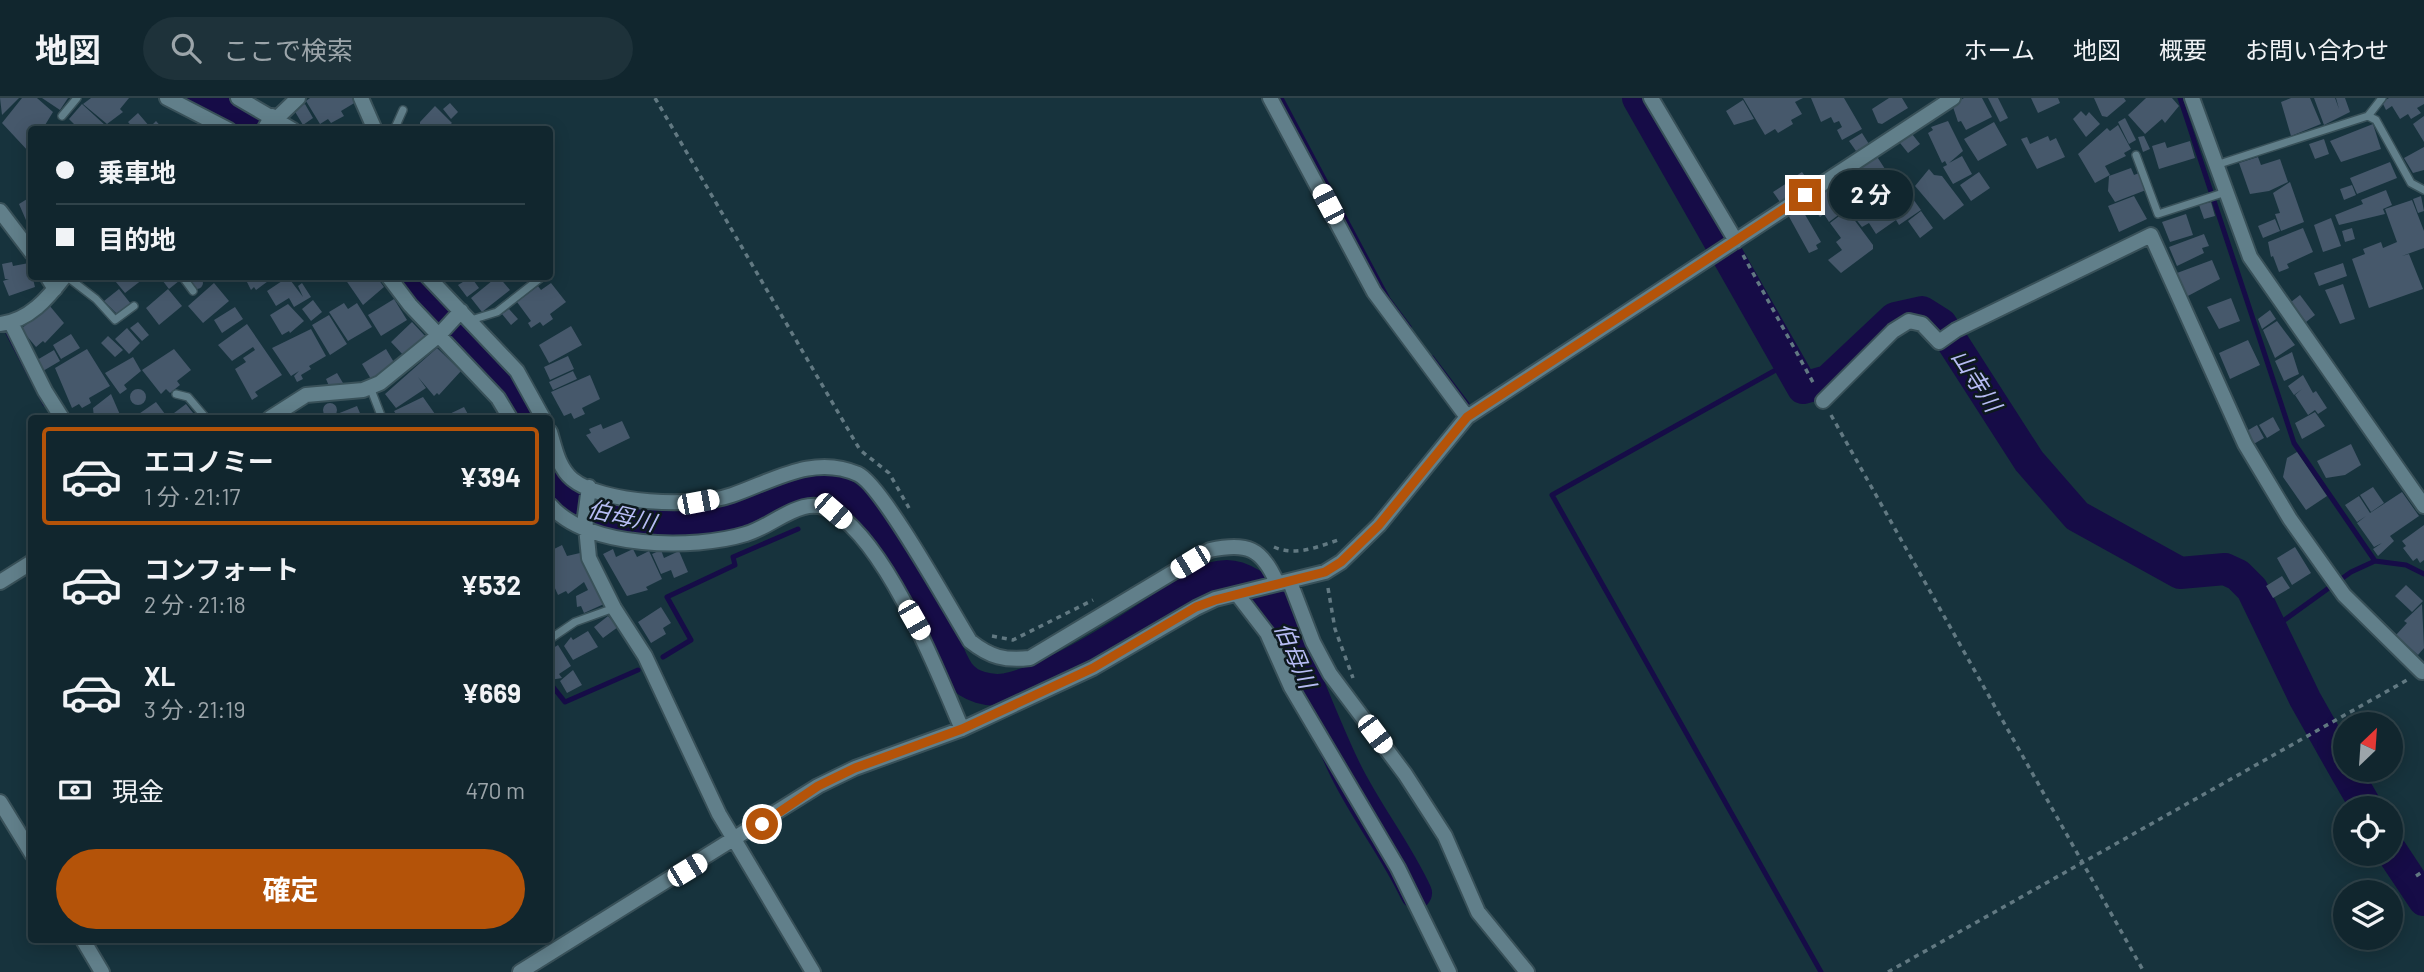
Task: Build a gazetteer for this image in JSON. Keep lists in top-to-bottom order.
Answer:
{
  "water": ["山寺川", "伯母川"],
  "north": "top right",
  "page": {
    "header": "地図",
    "search": "ここで検索",
    "nav": [
      "ホーム",
      "地図",
      "概要",
      "お問い合わせ"
    ],
    "banner": ["乗車地", "目的地"],
    "bubble": "2 分",
    "list": [
      {
        "name": "エコノミー",
        "note": "1 分 · 21:17",
        "value": "¥394"
      },
      {
        "name": "コンフォート",
        "note": "2 分 · 21:18",
        "value": "¥532"
      },
      {
        "name": "XL",
        "note": "3 分 · 21:19",
        "value": "¥669"
      }
    ],
    "pay": ["現金", "470 m"],
    "buttons": "確定"
  }
}
